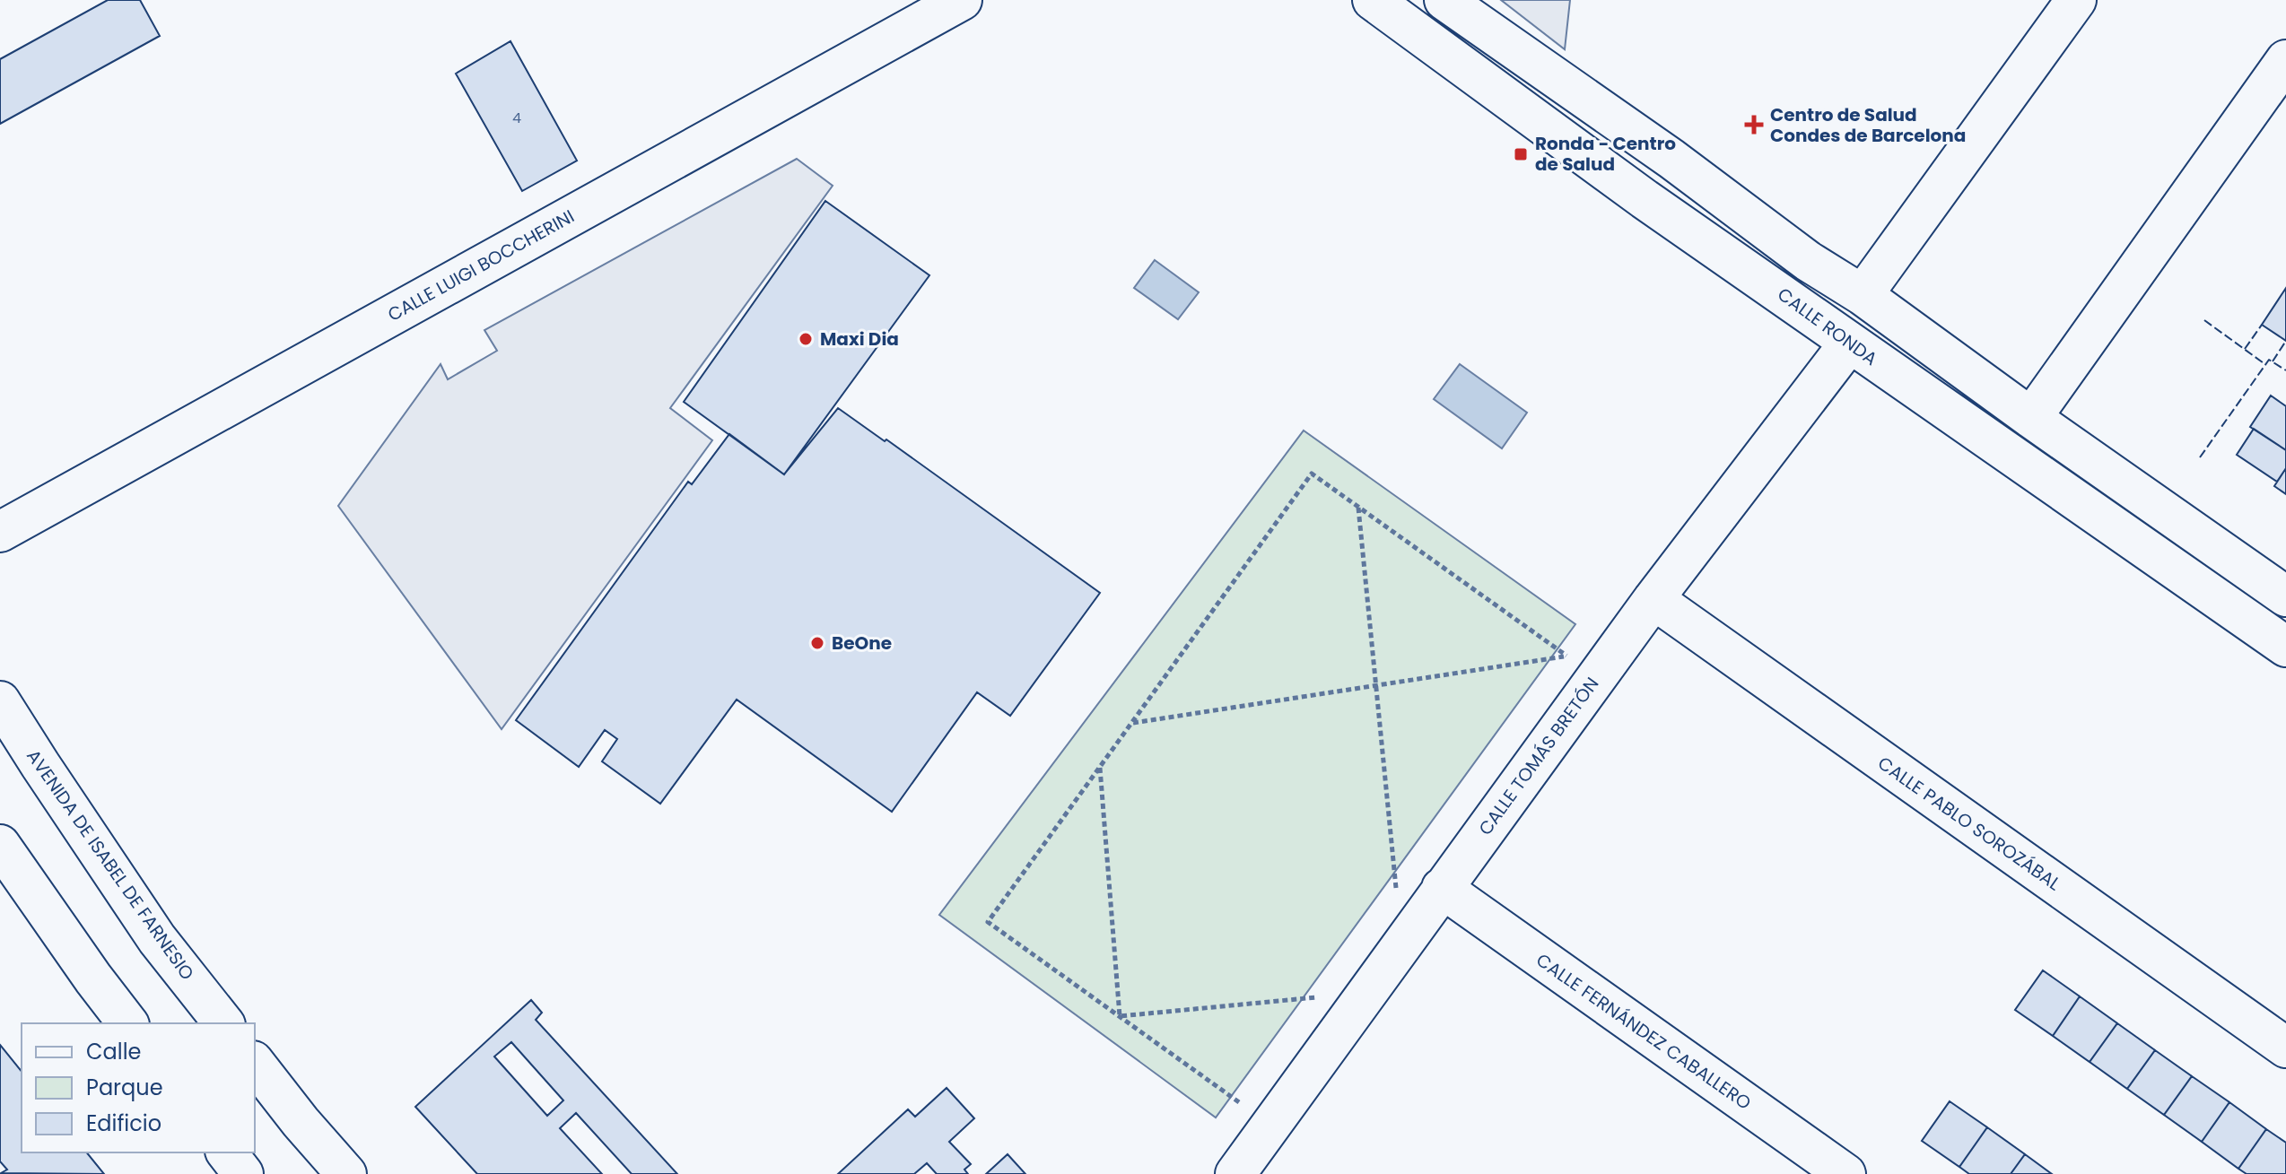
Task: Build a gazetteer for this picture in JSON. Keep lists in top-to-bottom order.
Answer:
{
  "streets": {
    "street": [
      "CALLE LUIGI BOCCHERINI",
      "CALLE RONDA",
      "CALLE TOMÁS BRETÓN",
      "CALLE PABLO SOROZÁBAL",
      "AVENIDA DE ISABEL DE FARNESIO",
      "CALLE FERNÁNDEZ CABALLERO"
    ]
  },
  "crossings": [
    ["CALLE RONDA", "CALLE TOMÁS BRETÓN"],
    ["CALLE TOMÁS BRETÓN", "CALLE PABLO SOROZÁBAL"],
    ["CALLE TOMÁS BRETÓN", "CALLE FERNÁNDEZ CABALLERO"]
  ],
  "places": {
    "health": ["Centro de Salud Condes de Barcelona"],
    "transit": ["Ronda - Centro de Salud"],
    "other": ["Maxi Dia", "BeOne"]
  },
  "house_numbers": ["4"],
  "legend": ["Calle", "Parque", "Edificio"]
}
